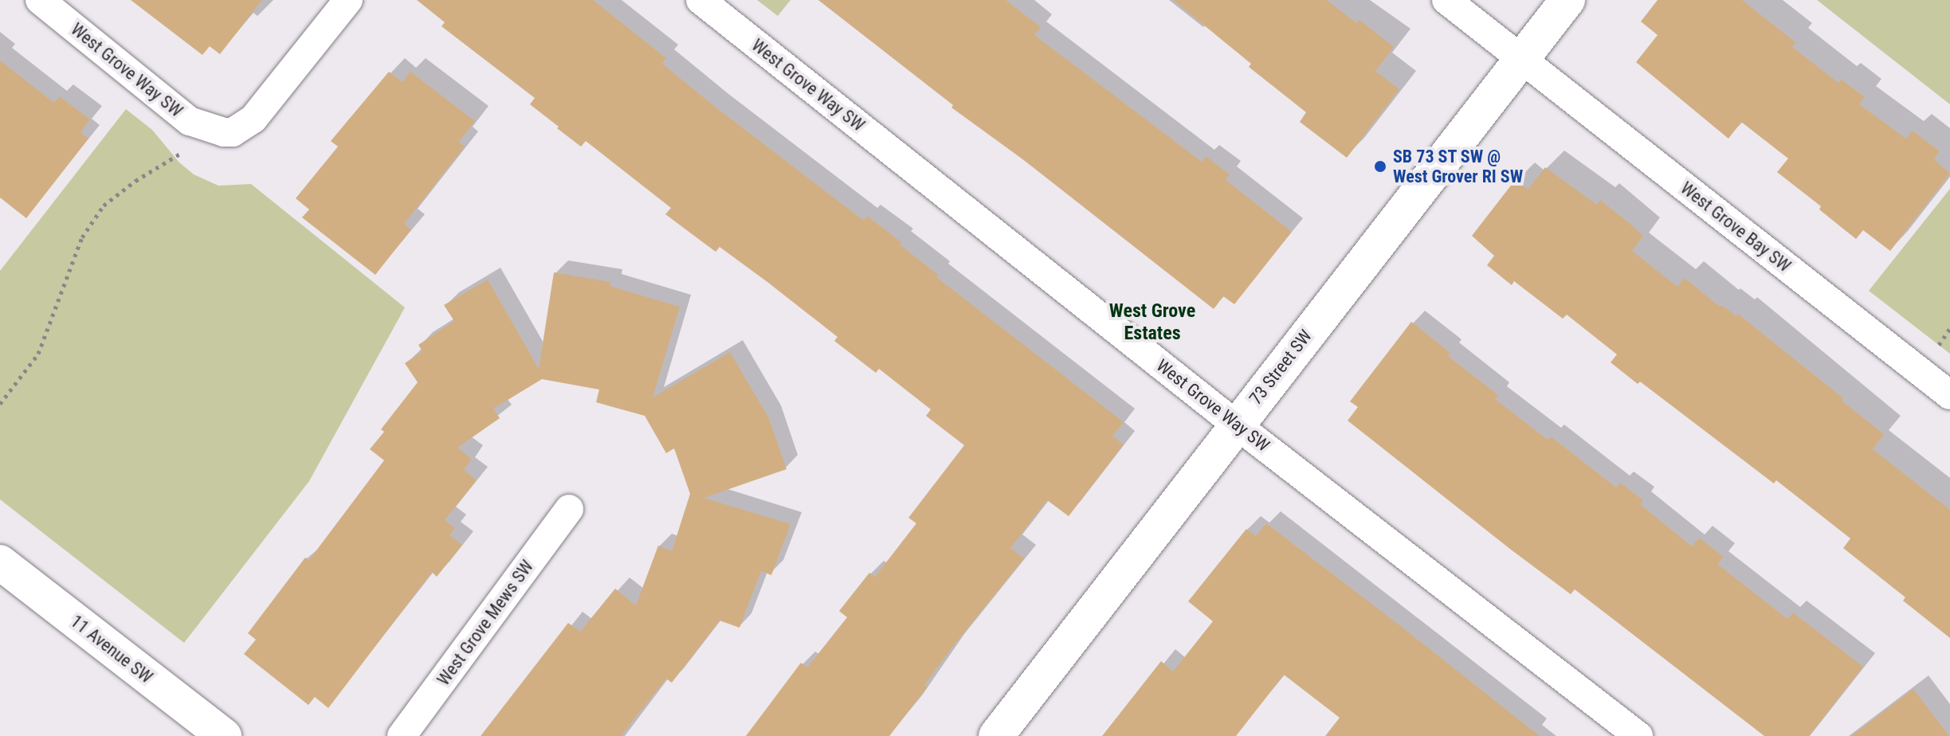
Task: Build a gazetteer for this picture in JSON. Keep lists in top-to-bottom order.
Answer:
{
  "streets": {
    "street": [
      "West Grove Way SW",
      "West Grove Bay SW",
      "73 Street SW",
      "West Grove Mews SW",
      "11 Avenue SW"
    ]
  },
  "crossings": [
    ["West Grove Way SW", "73 Street SW"],
    ["West Grove Bay SW", "73 Street SW"]
  ],
  "districts": ["West Grove Estates"],
  "places": ["SB 73 ST SW @ West Grover RI SW"]
}
